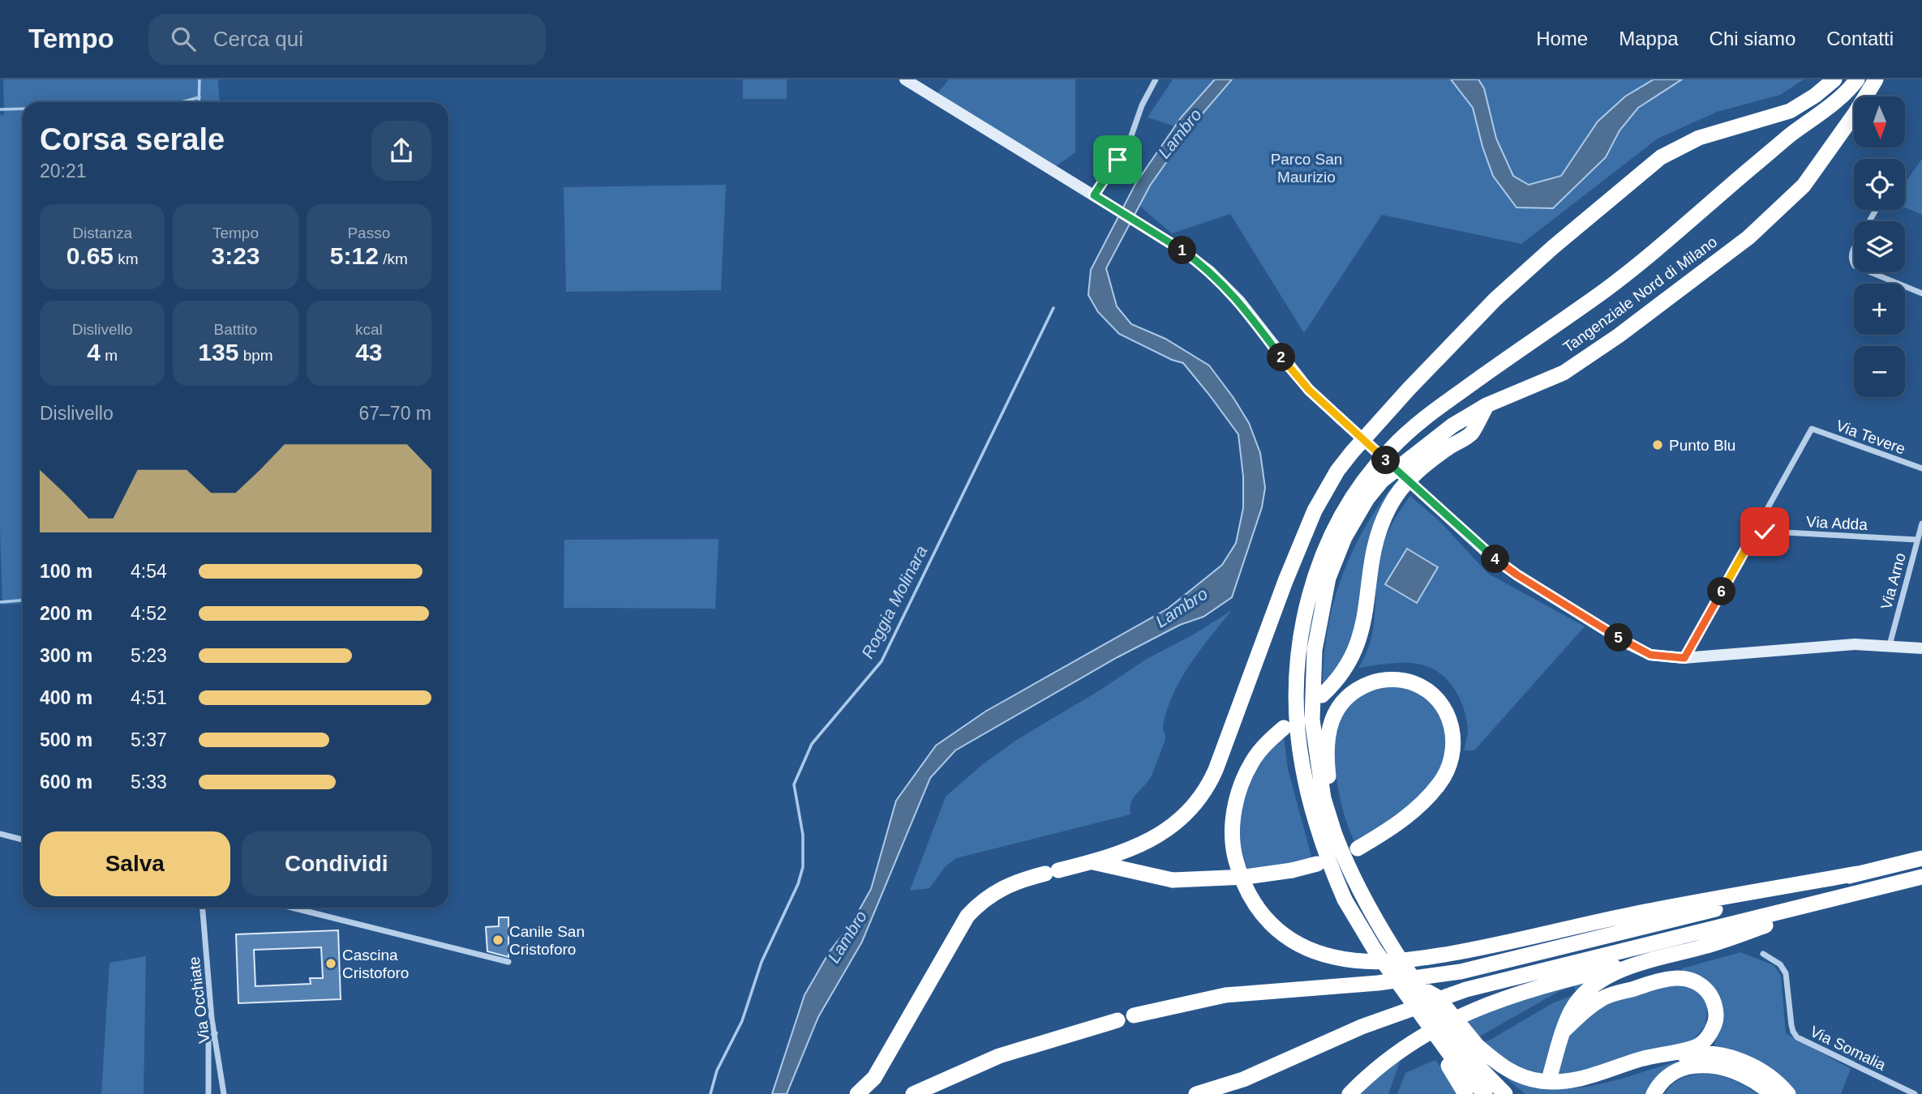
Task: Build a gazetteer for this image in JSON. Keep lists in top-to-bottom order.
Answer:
{
  "streets": {
    "highway": ["Tangenziale Nord di Milano"],
    "street": [
      "Via Tevere",
      "Via Adda",
      "Via Arno",
      "Via Occhiate",
      "Via Somalia"
    ]
  },
  "crossings": [
    ["Via Tevere", "Via Adda"],
    ["Via Adda", "Via Arno"]
  ],
  "water": ["Lambro", "Roggia Molinara"],
  "parks": ["Parco San Maurizio"],
  "places": ["Punto Blu", "Canile San Cristoforo", "Cascina Cristoforo"],
  "north": "bottom",
  "page": {
    "header": "Tempo",
    "search": "Cerca qui",
    "nav": [
      "Home",
      "Mappa",
      "Chi siamo",
      "Contatti"
    ],
    "map_buttons": ["+", "−"],
    "heading": ["Corsa serale", "20:21"],
    "stats": [
      ["Distanza", "0.65 km"],
      ["Tempo", "3:23"],
      ["Passo", "5:12 /km"],
      ["Dislivello", "4 m"],
      ["Battito", "135 bpm"],
      ["kcal", "43"]
    ],
    "pins": [
      "1",
      "2",
      "3",
      "4",
      "6",
      "5"
    ],
    "chart": ["Dislivello", "67–70 m"],
    "list": [
      {
        "name": "100 m",
        "note": "4:54"
      },
      {
        "name": "200 m",
        "note": "4:52"
      },
      {
        "name": "300 m",
        "note": "5:23"
      },
      {
        "name": "400 m",
        "note": "4:51"
      },
      {
        "name": "500 m",
        "note": "5:37"
      },
      {
        "name": "600 m",
        "note": "5:33"
      }
    ],
    "buttons": ["Salva", "Condividi"]
  }
}
